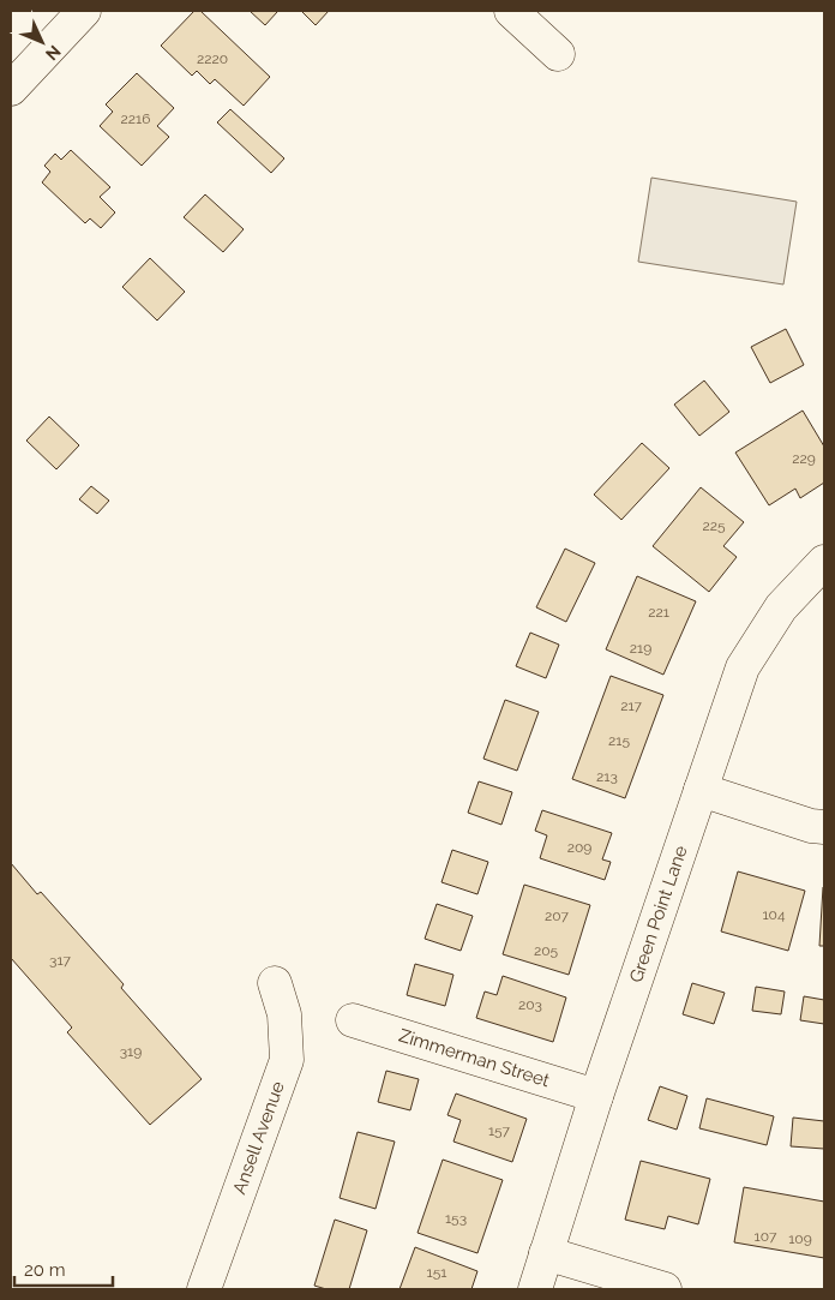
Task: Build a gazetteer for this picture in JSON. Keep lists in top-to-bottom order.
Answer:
{
  "streets": {
    "street": ["Green Point Lane", "Zimmerman Street", "Ansell Avenue"]
  },
  "crossings": [
    ["Green Point Lane", "Zimmerman Street"]
  ],
  "house_numbers": [
    "2220",
    "2216",
    "229",
    "225",
    "221",
    "219",
    "217",
    "215",
    "213",
    "209",
    "104",
    "207",
    "205",
    "317",
    "203",
    "319",
    "157",
    "153",
    "107",
    "109",
    "151"
  ],
  "scale_bar": "20 m",
  "north": "bottom right"
}
